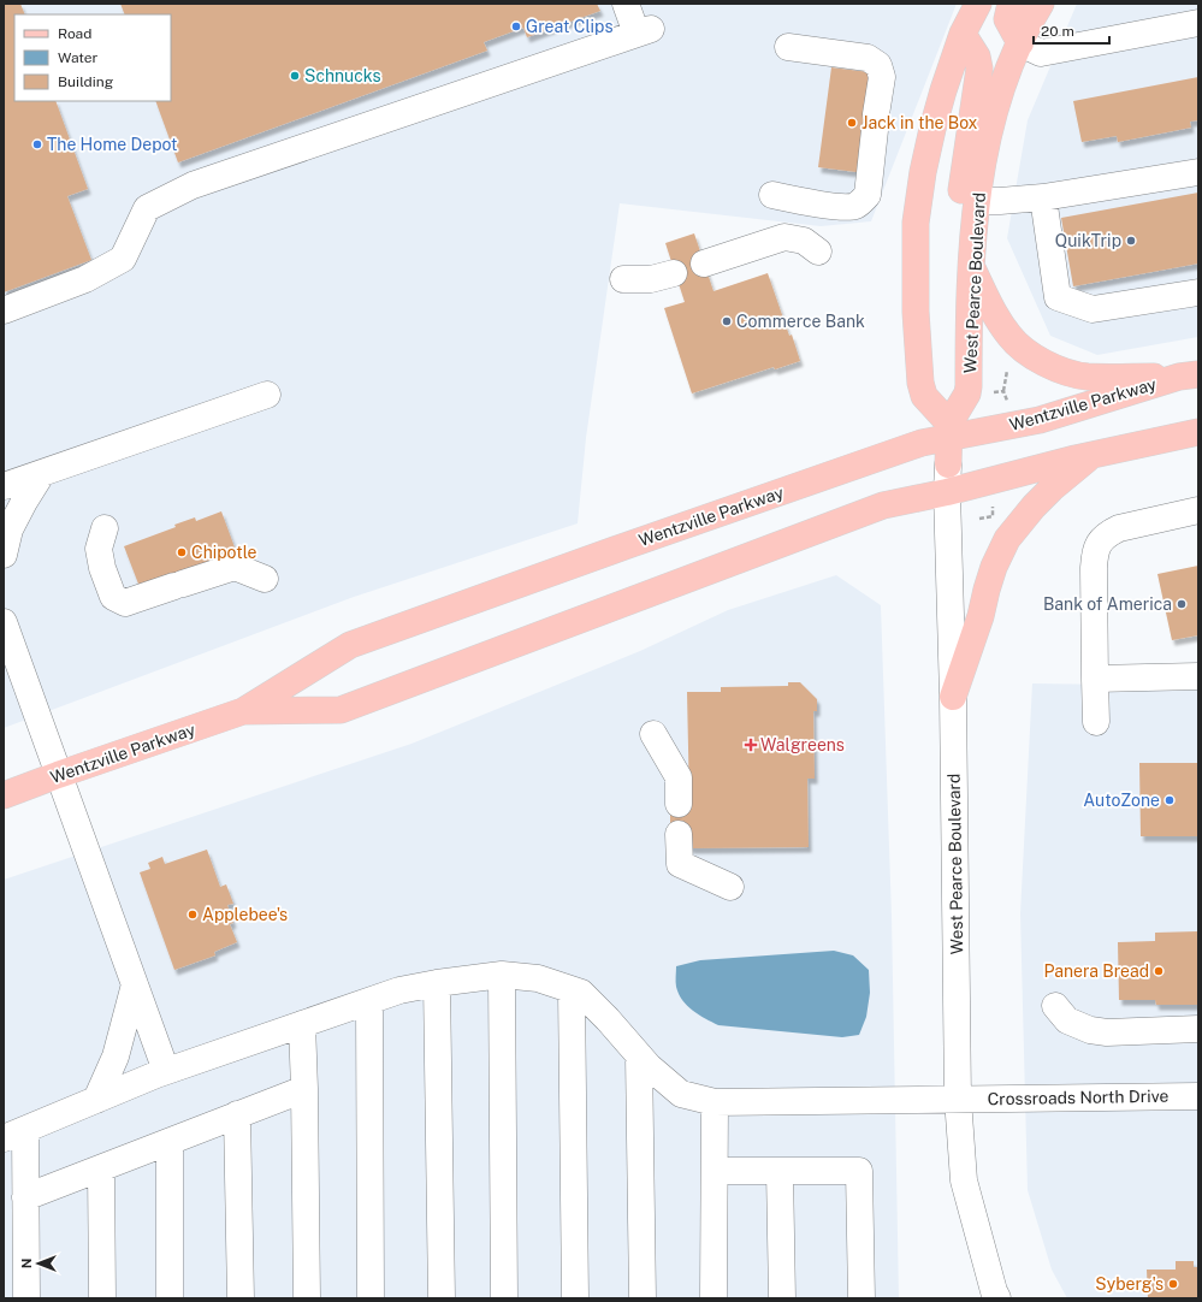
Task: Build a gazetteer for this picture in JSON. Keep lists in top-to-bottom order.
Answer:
{
  "streets": {
    "main road": ["West Pearce Boulevard", "Wentzville Parkway"],
    "street": ["Crossroads North Drive"]
  },
  "crossings": [
    ["West Pearce Boulevard", "Wentzville Parkway"],
    ["West Pearce Boulevard", "Crossroads North Drive"]
  ],
  "places": {
    "other": [
      "Great Clips",
      "Schnucks",
      "Jack in the Box",
      "The Home Depot",
      "QuikTrip",
      "Commerce Bank",
      "Chipotle",
      "Bank of America",
      "AutoZone",
      "Applebee's",
      "Panera Bread",
      "Syberg's"
    ],
    "health": ["Walgreens"]
  },
  "legend": ["Road", "Water", "Building"],
  "scale_bar": "20 m",
  "north": "left"
}
